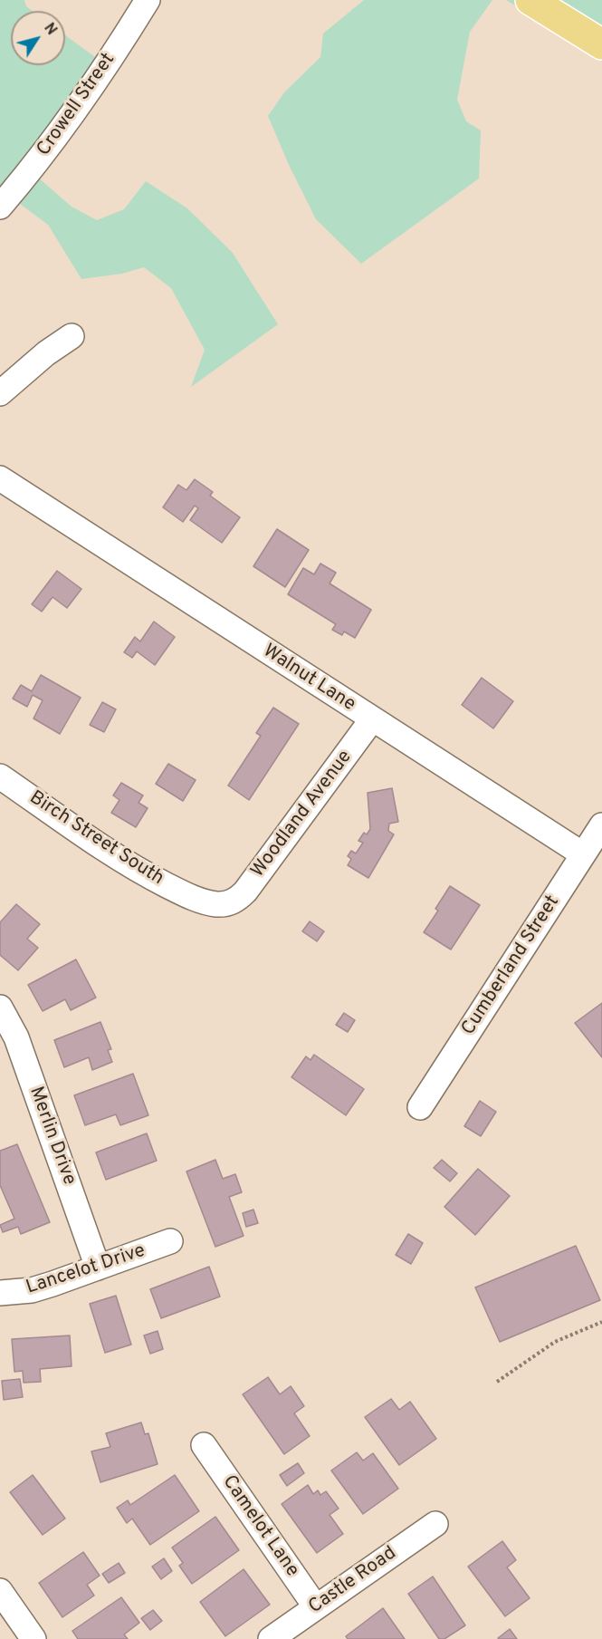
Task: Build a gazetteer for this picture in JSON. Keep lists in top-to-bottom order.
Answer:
{
  "streets": {
    "street": [
      "Crowell Street",
      "Walnut Lane",
      "Woodland Avenue",
      "Birch Street South",
      "Cumberland Street",
      "Merlin Drive",
      "Lancelot Drive",
      "Camelot Lane",
      "Castle Road"
    ]
  },
  "crossings": [
    ["Walnut Lane", "Woodland Avenue"],
    ["Walnut Lane", "Cumberland Street"],
    ["Woodland Avenue", "Birch Street South"],
    ["Merlin Drive", "Lancelot Drive"],
    ["Camelot Lane", "Castle Road"]
  ],
  "north": "top right"
}
